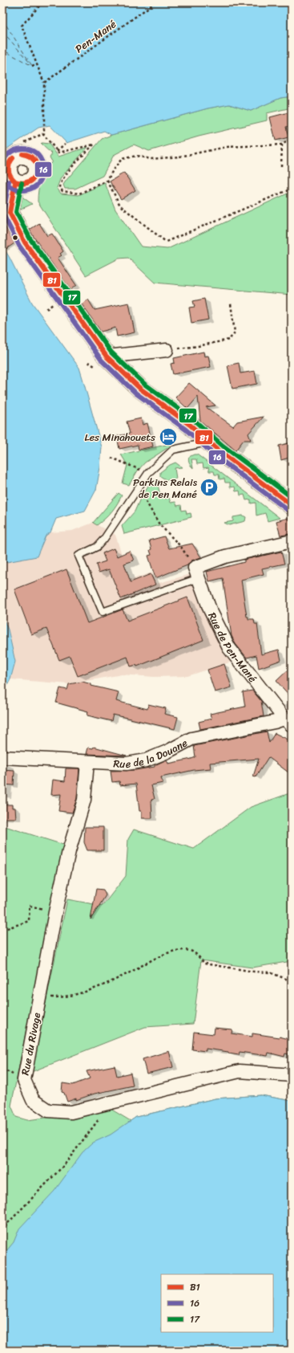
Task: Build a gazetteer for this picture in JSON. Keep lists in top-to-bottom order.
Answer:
{
  "streets": {
    "street": ["Rue de Pen-Mané", "Rue de la Douane", "Rue du Rivage"],
    "path": ["Pen-Mané"]
  },
  "crossings": [
    ["Rue de Pen-Mané", "Rue de la Douane"],
    ["Rue de la Douane", "Rue du Rivage"]
  ],
  "places": {
    "hotel": ["Les Minahouets"],
    "parking": ["Parkins Relais de Pen Mané"]
  },
  "lines": ["transit line 16", "transit line B1", "transit line 17"],
  "legend": ["B1", "16", "17"]
}
